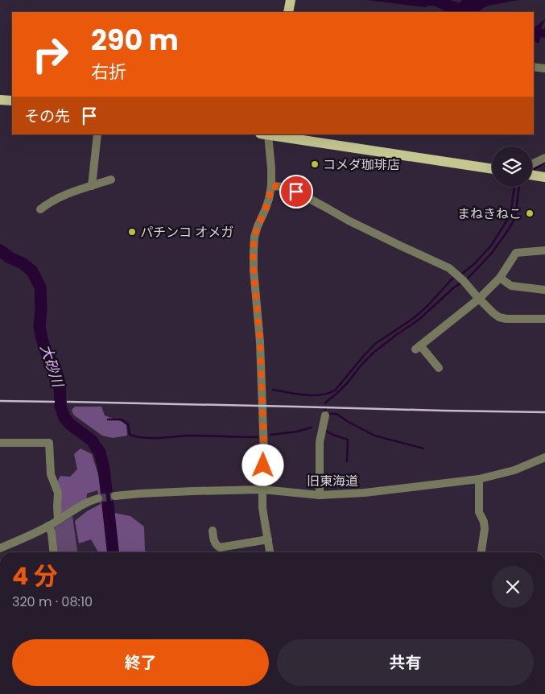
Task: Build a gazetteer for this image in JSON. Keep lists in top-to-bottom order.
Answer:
{
  "streets": {
    "street": ["旧東海道"]
  },
  "water": ["大砂川"],
  "places": ["コメダ珈琲店", "まねきねこ", "パチンコ オメガ"],
  "page": {
    "turn": ["290 m", "右折"],
    "then": "その先",
    "heading": ["4 分", "320 m · 08:10"],
    "buttons": ["終了", "共有"]
  }
}
